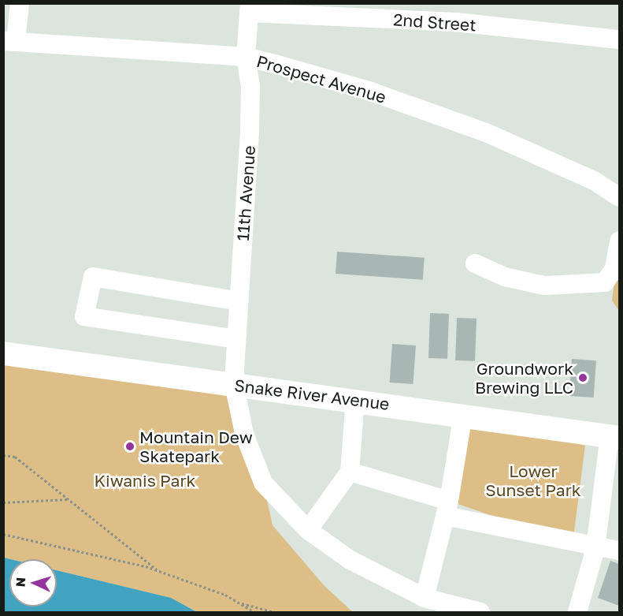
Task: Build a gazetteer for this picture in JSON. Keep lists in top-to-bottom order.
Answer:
{
  "streets": {
    "main road": ["Snake River Avenue"],
    "street": ["2nd Street", "Prospect Avenue", "11th Avenue"]
  },
  "crossings": [
    ["2nd Street", "11th Avenue"],
    ["Prospect Avenue", "11th Avenue"],
    ["11th Avenue", "Snake River Avenue"]
  ],
  "parks": ["Lower Sunset Park", "Kiwanis Park"],
  "places": ["Groundwork Brewing LLC", "Mountain Dew Skatepark"],
  "north": "left"
}
